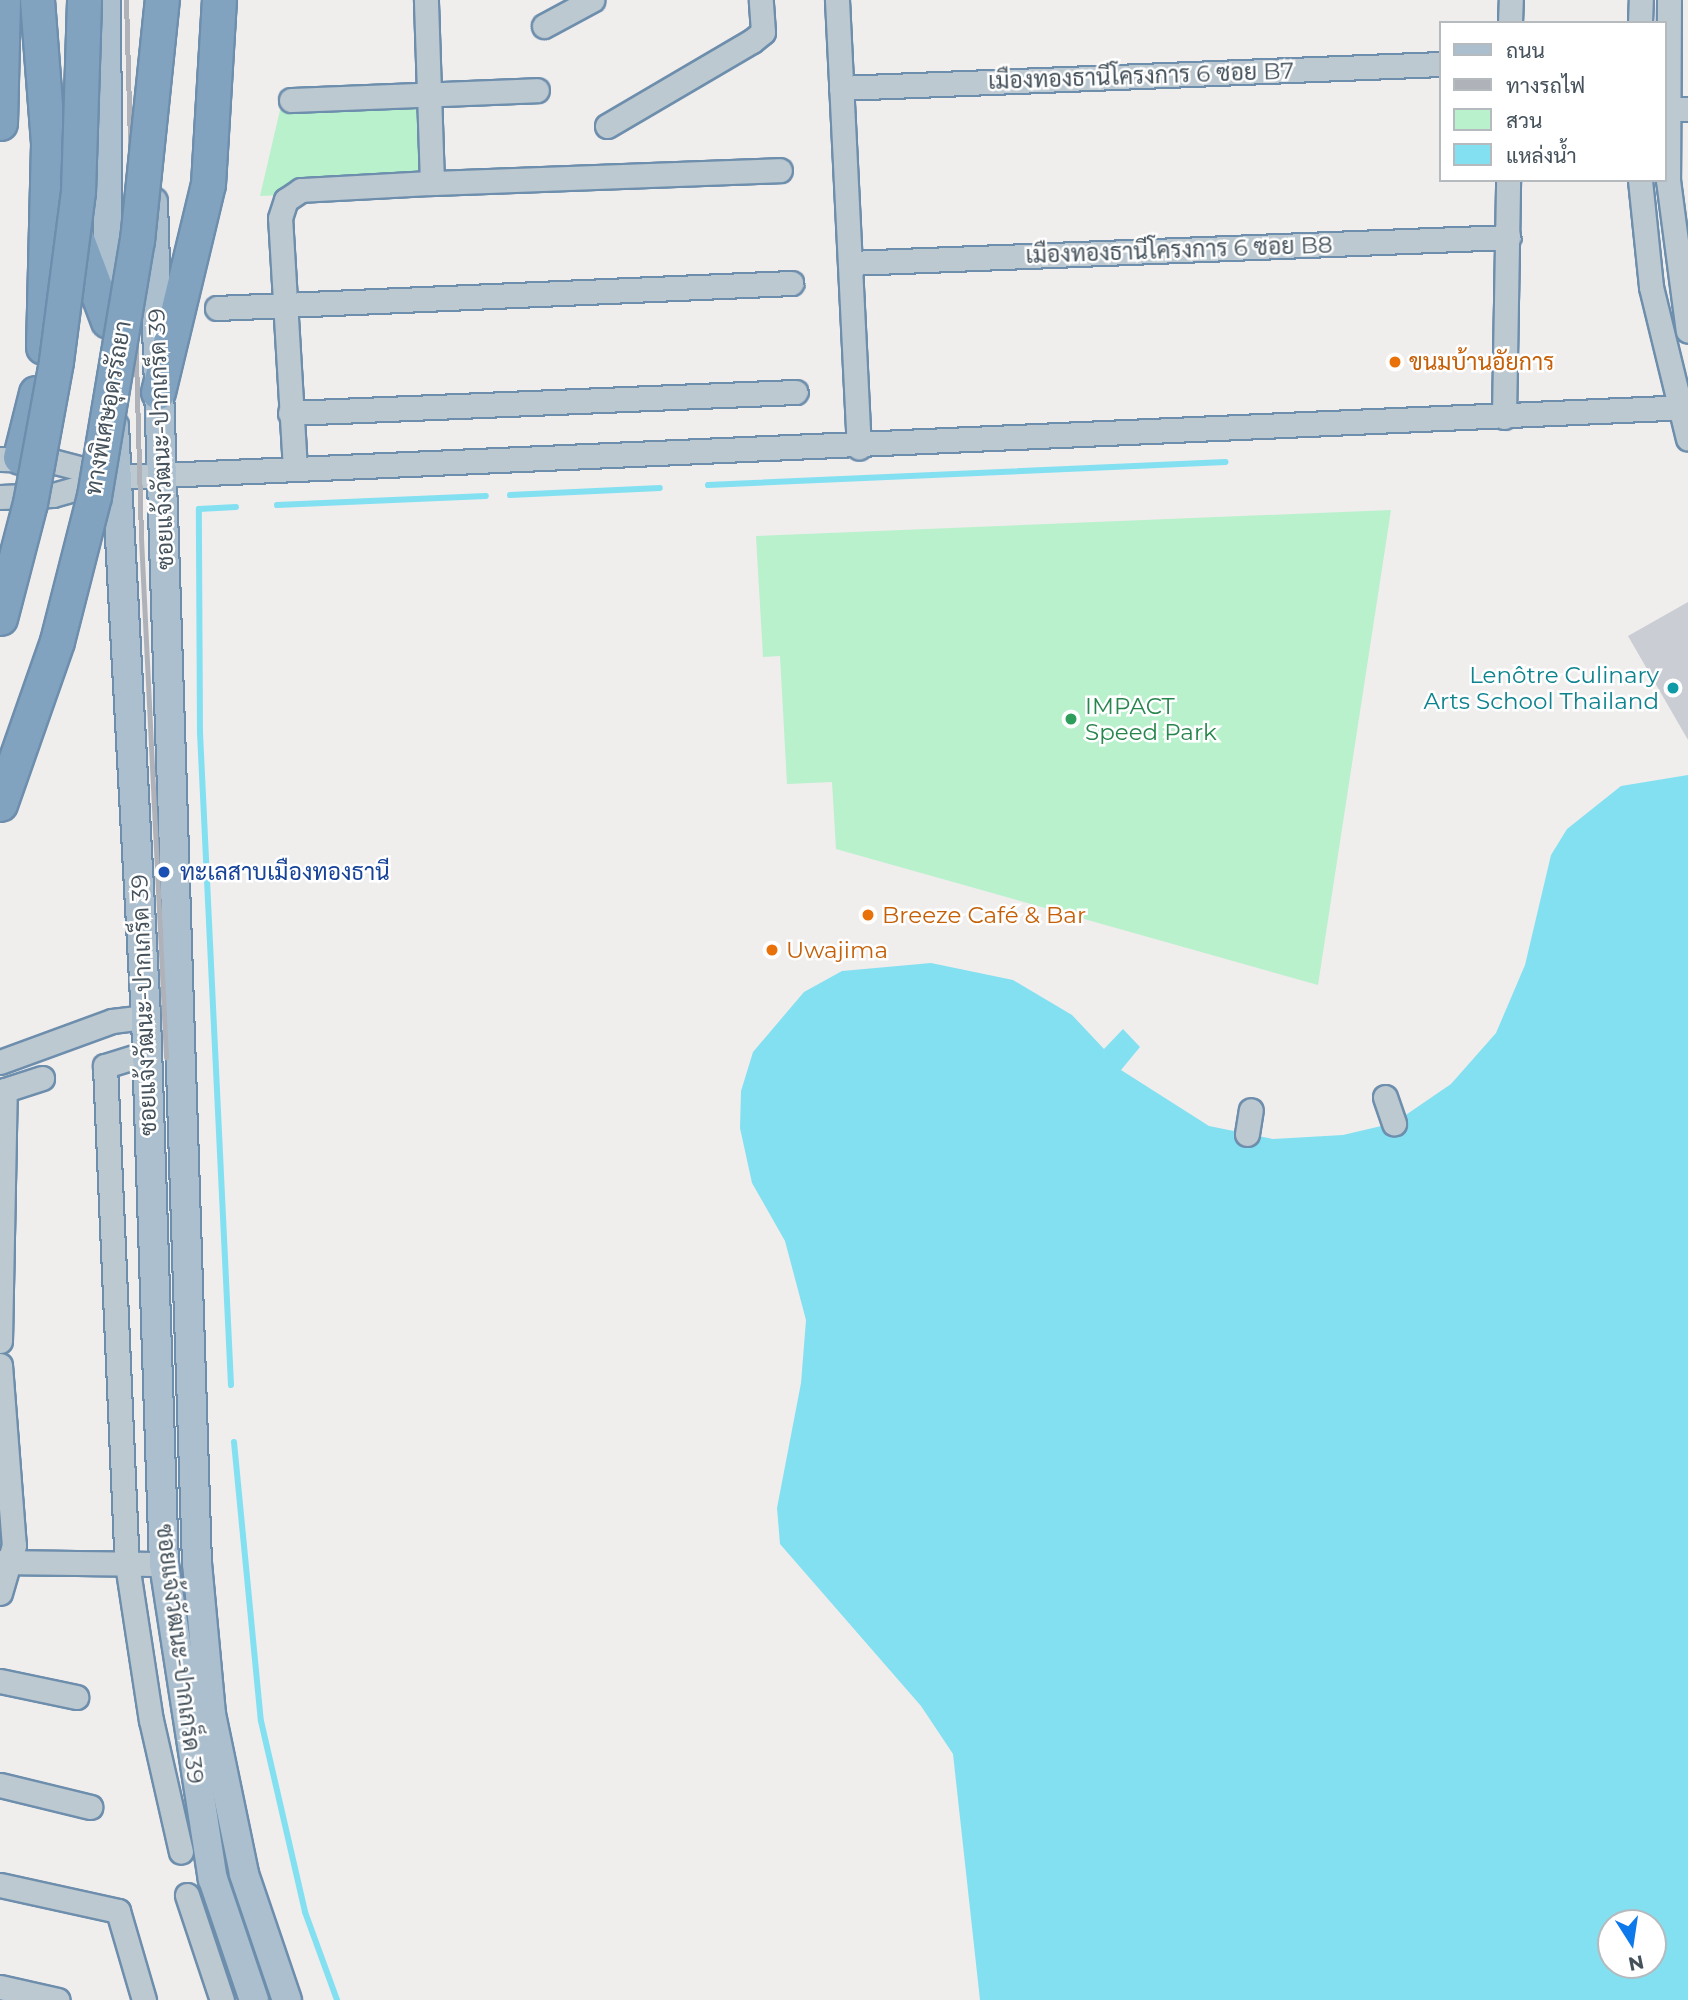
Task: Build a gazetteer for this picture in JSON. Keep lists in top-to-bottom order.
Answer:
{
  "streets": {
    "highway": ["ทางพิเศษอุดรรัถยา"],
    "main road": ["ซอยแจ้งวัฒนะ-ปากเกร็ด 39"],
    "street": ["เมืองทองธานีโครงการ 6 ซอย B7", "เมืองทองธานีโครงการ 6 ซอย B8"]
  },
  "places": [
    "ขนมบ้านอัยการ",
    "Lenôtre Culinary Arts School Thailand",
    "IMPACT Speed Park",
    "ทะเลสาบเมืองทองธานี",
    "Breeze Café & Bar",
    "Uwajima"
  ],
  "legend": [
    "ถนน",
    "ทางรถไฟ",
    "สวน",
    "แหล่งน้ำ"
  ],
  "north": "bottom"
}
